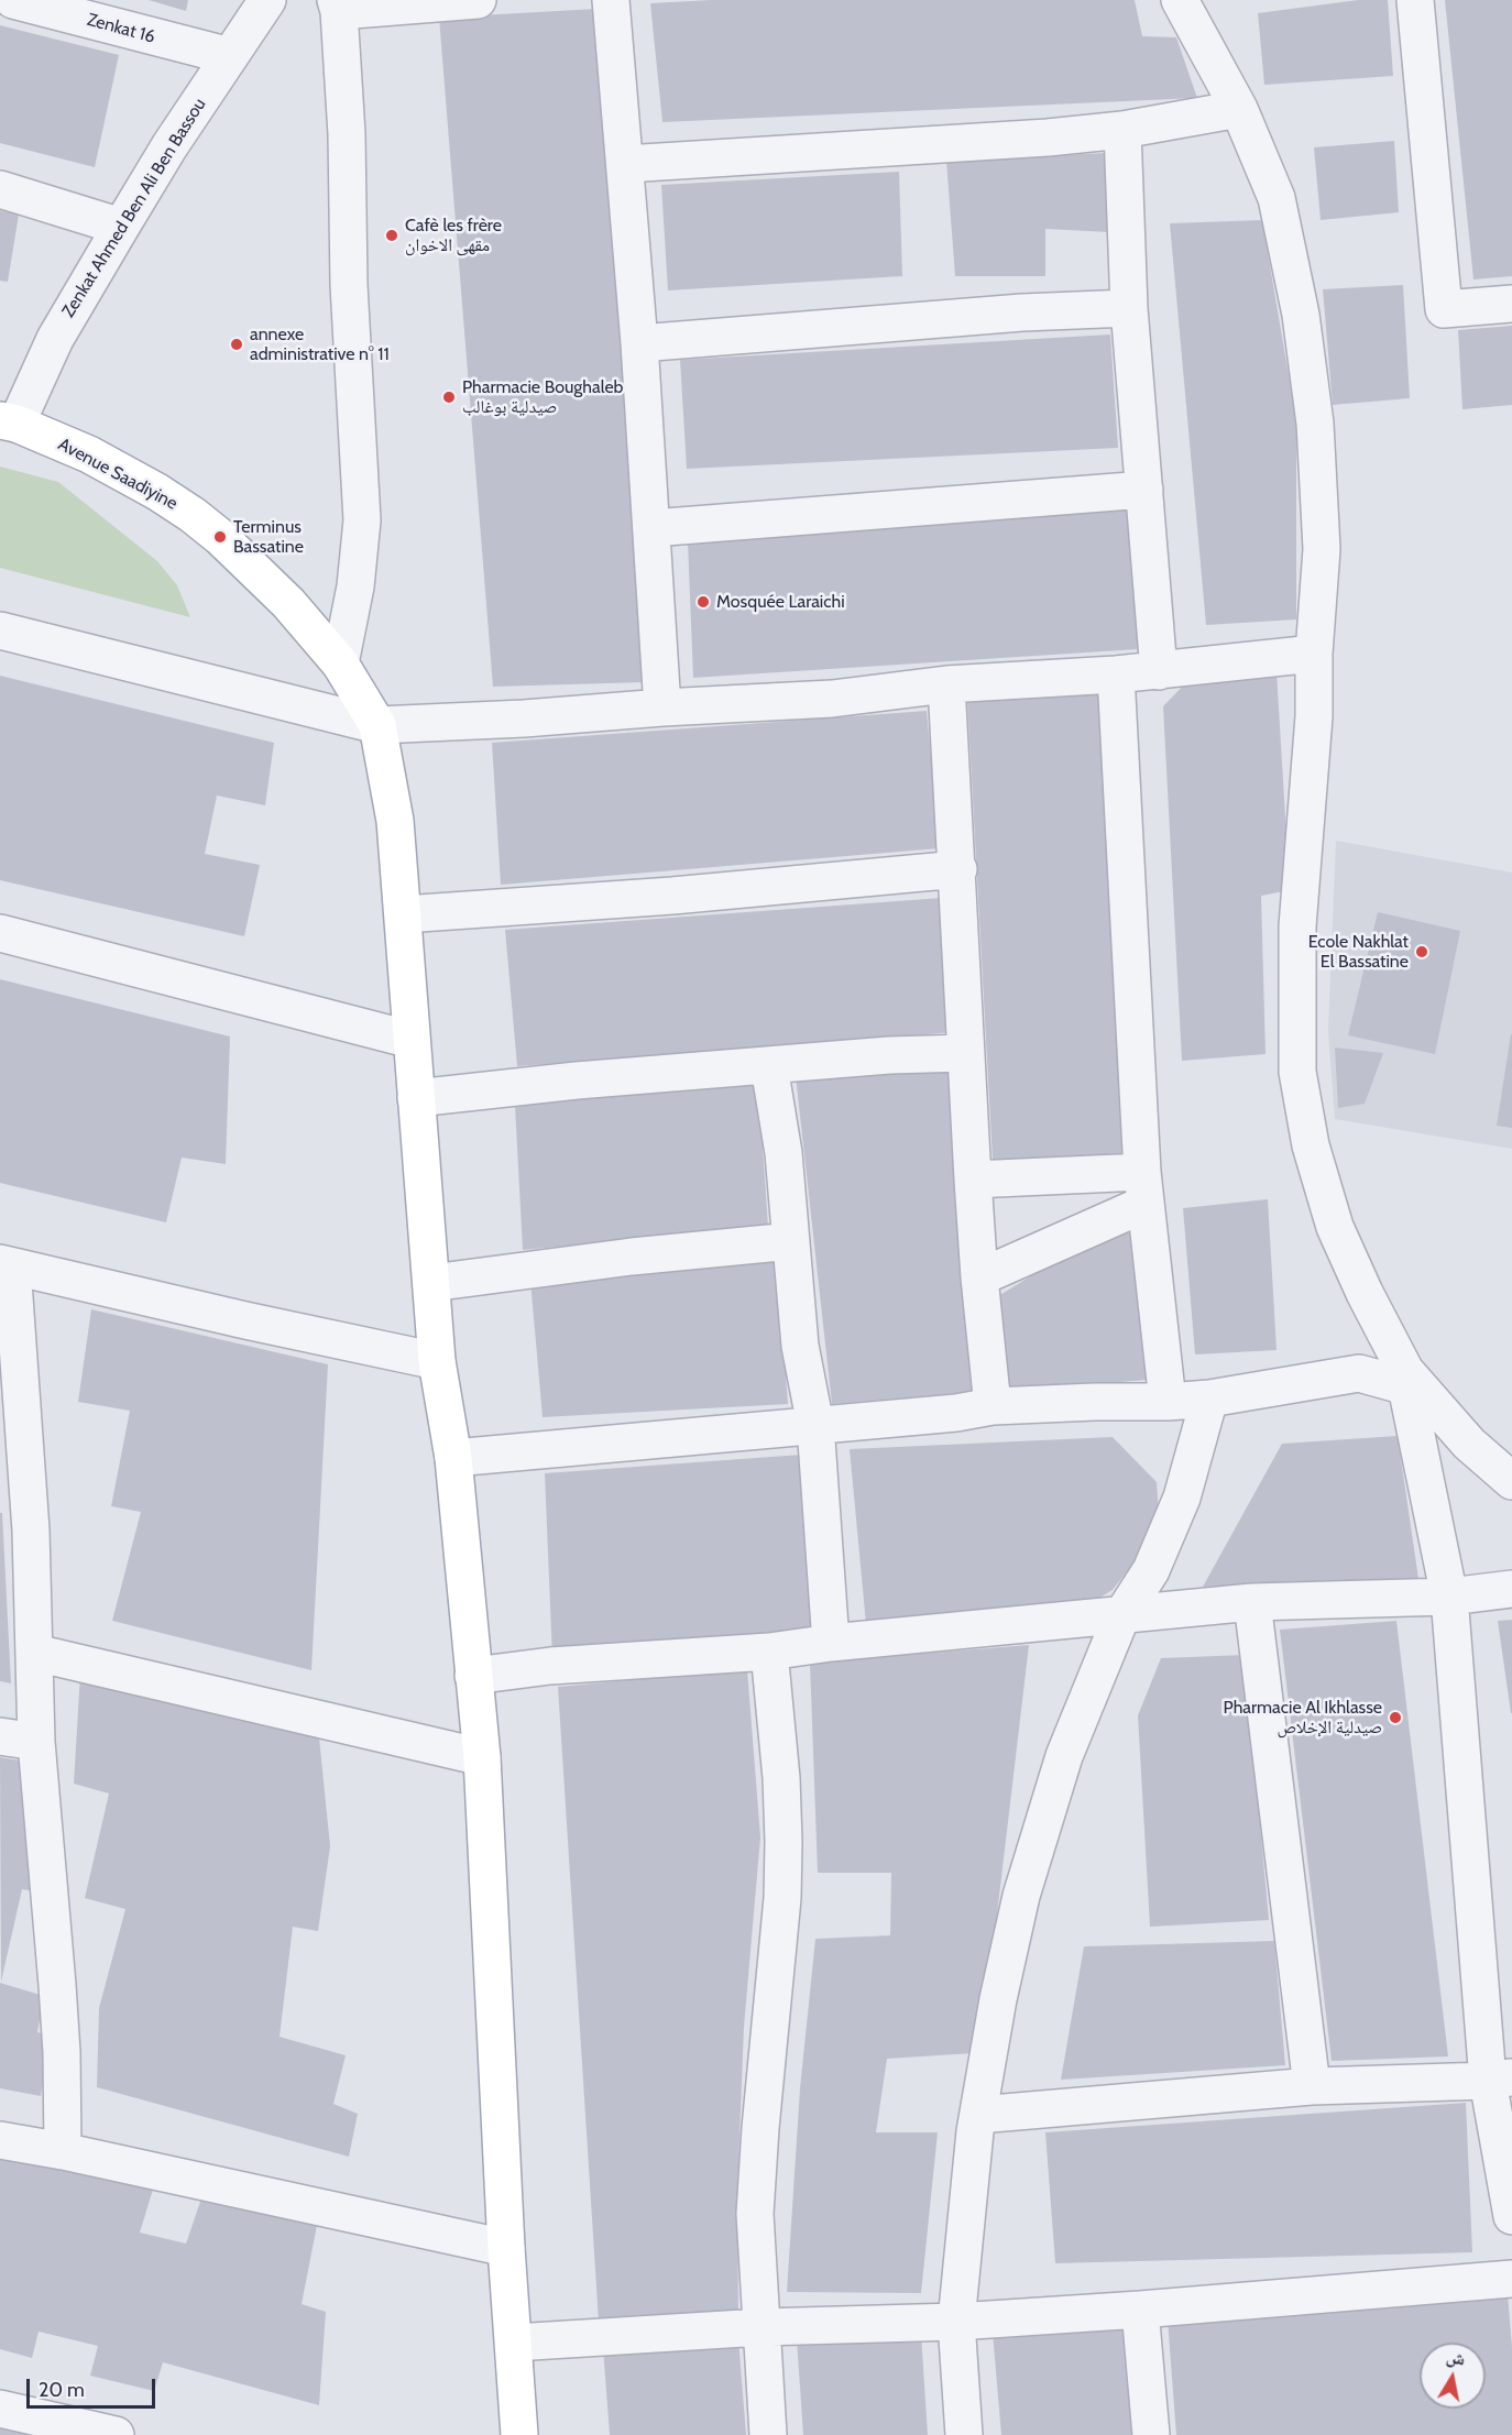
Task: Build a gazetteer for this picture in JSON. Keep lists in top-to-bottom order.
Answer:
{
  "streets": {
    "main road": ["Avenue Saadiyine"],
    "street": ["Zenkat 16", "Zenkat Ahmed Ben Ali Ben Bassou"]
  },
  "crossings": [
    ["Zenkat 16", "Zenkat Ahmed Ben Ali Ben Bassou"],
    ["Zenkat Ahmed Ben Ali Ben Bassou", "Avenue Saadiyine"]
  ],
  "places": [
    "Cafè les frère مقهى الاخوان",
    "annexe administrative n° 11",
    "Pharmacie Boughaleb صيدلية بوغالب",
    "Terminus Bassatine",
    "Mosquée Laraichi",
    "Ecole Nakhlat El Bassatine",
    "Pharmacie Al Ikhlasse صيدلية الإخلاص"
  ],
  "scale_bar": "20 m",
  "north": "top"
}
